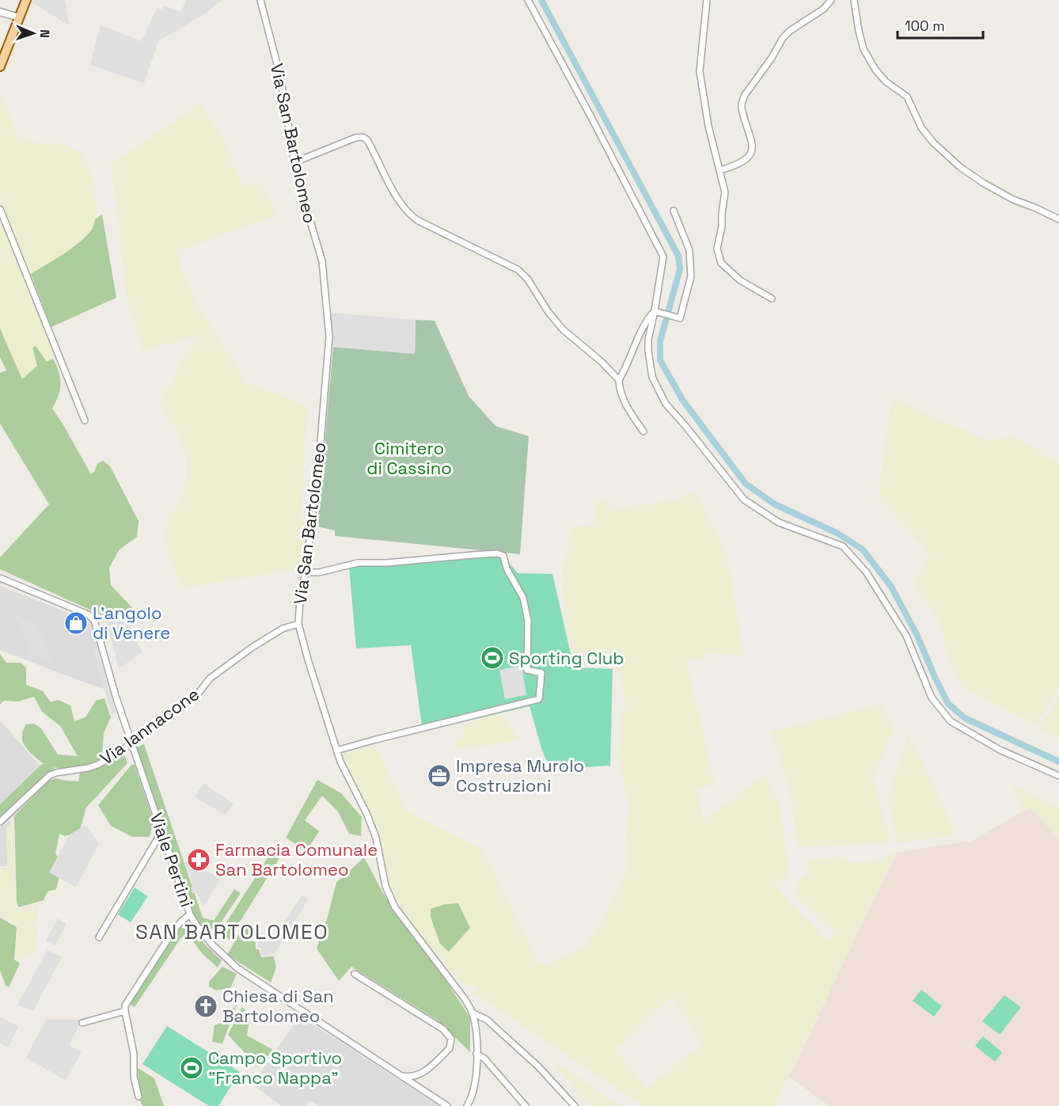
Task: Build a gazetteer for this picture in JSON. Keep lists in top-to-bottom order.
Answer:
{
  "streets": {
    "street": ["Via San Bartolomeo", "Via Iannacone", "Viale Pertini"]
  },
  "crossings": [
    ["Via San Bartolomeo", "Via Iannacone"],
    ["Via Iannacone", "Viale Pertini"]
  ],
  "districts": ["SAN BARTOLOMEO"],
  "parks": ["Cimitero di Cassino"],
  "places": {
    "shop": ["L'angolo di Venere"],
    "sports": ["Sporting Club", "Campo Sportivo \"Franco Nappa\""],
    "office": ["Impresa Murolo Costruzioni"],
    "pharmacy": ["Farmacia Comunale San Bartolomeo"],
    "church": ["Chiesa di San Bartolomeo"]
  },
  "scale_bar": "100 m",
  "north": "right"
}
